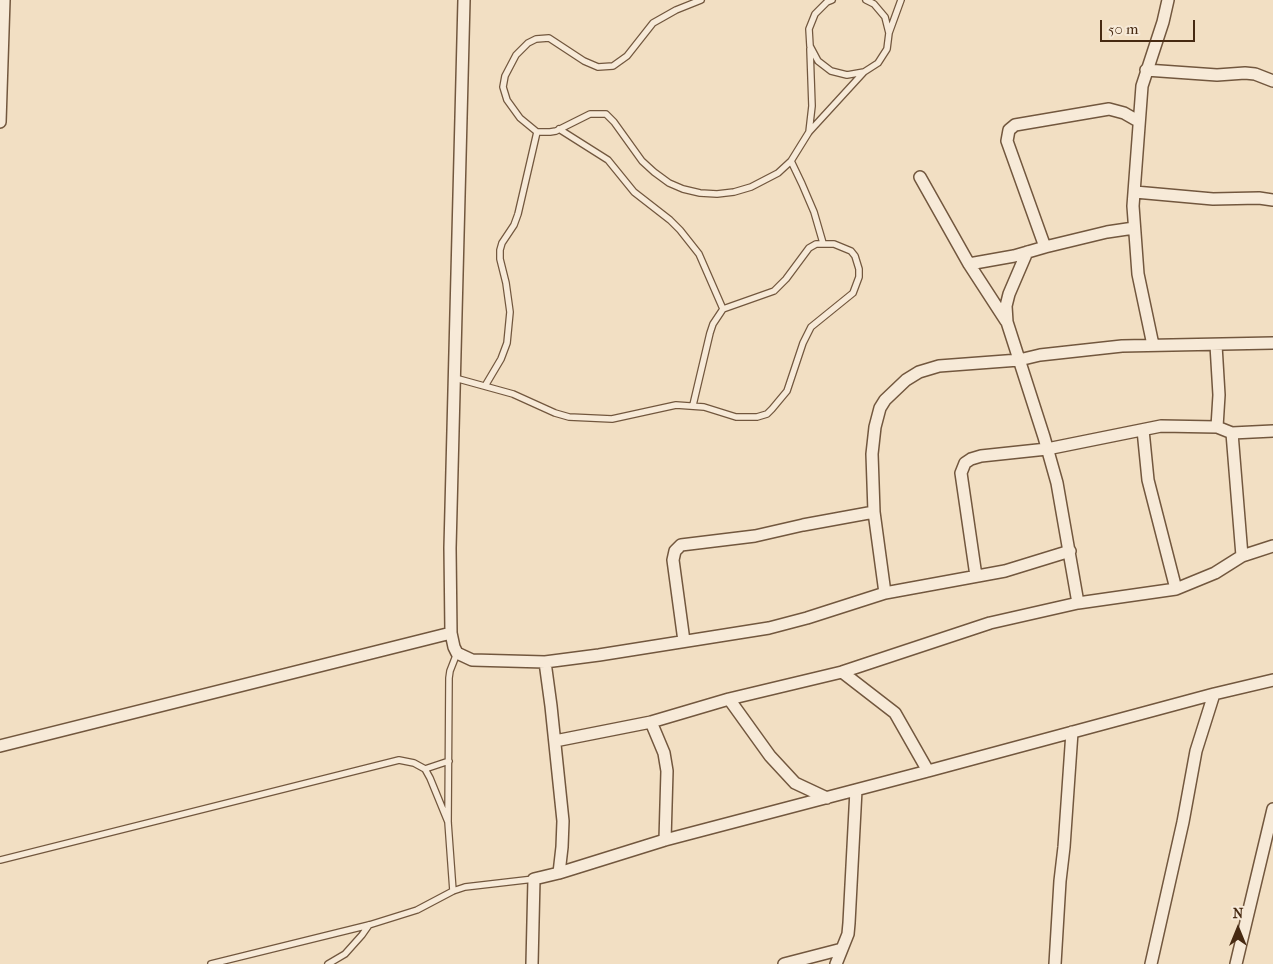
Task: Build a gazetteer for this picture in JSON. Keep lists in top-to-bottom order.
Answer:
{
  "scale_bar": "50 m",
  "north": "top"
}
